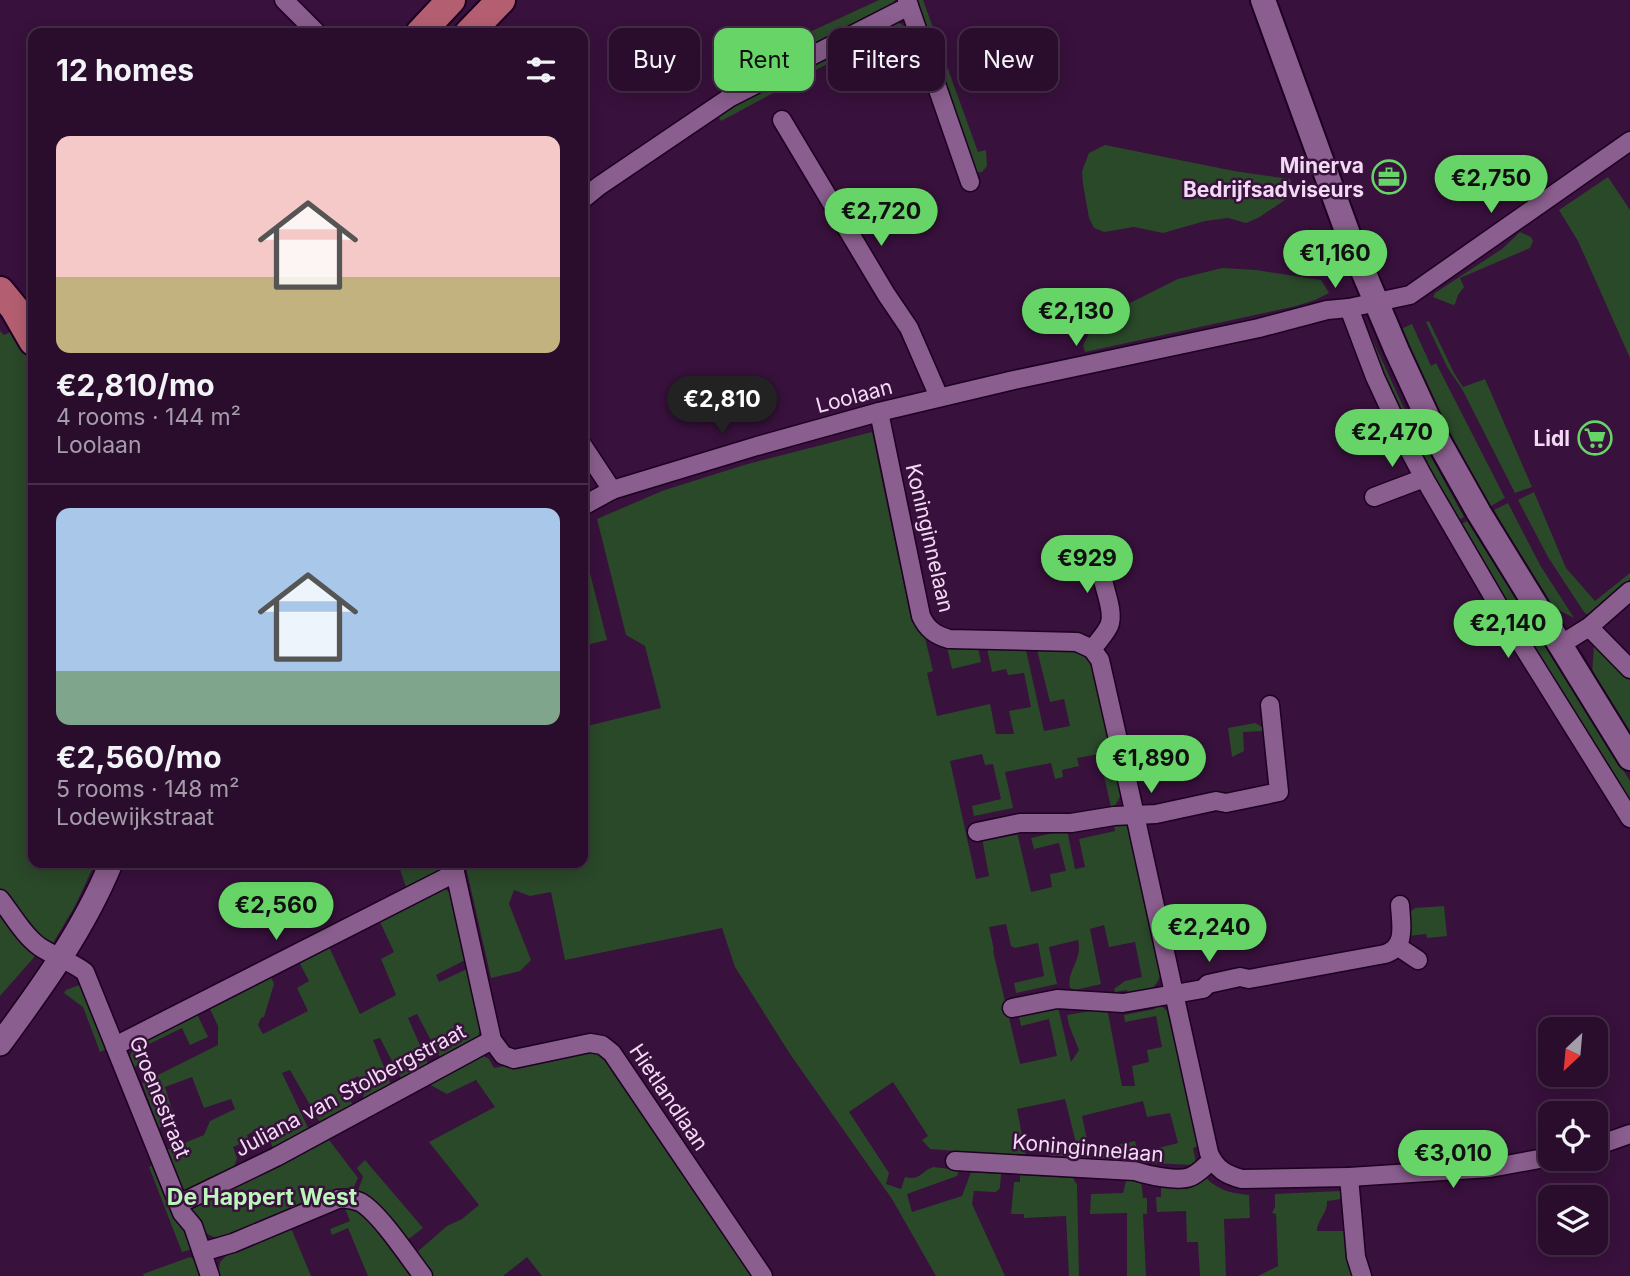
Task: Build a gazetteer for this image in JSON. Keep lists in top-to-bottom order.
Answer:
{
  "streets": {
    "street": [
      "Loolaan",
      "Koninginnelaan",
      "Juliana van Stolbergstraat",
      "Groenestraat",
      "Hietlandlaan"
    ]
  },
  "crossings": [
    ["Loolaan", "Koninginnelaan"],
    ["Juliana van Stolbergstraat", "Groenestraat"],
    ["Juliana van Stolbergstraat", "Hietlandlaan"]
  ],
  "districts": ["De Happert West"],
  "places": {
    "office": ["Minerva Bedrijfsadviseurs"],
    "supermarket": ["Lidl"]
  },
  "north": "bottom left",
  "page": {
    "chip": [
      "Buy",
      "Rent",
      "Filters",
      "New"
    ],
    "heading": "12 homes",
    "list": [
      {
        "name": "€2,810/mo",
        "note": "4 rooms · 144 m² · Loolaan"
      },
      {
        "name": "€2,560/mo",
        "note": "5 rooms · 148 m² · Lodewijkstraat"
      }
    ],
    "price": [
      "€2,750",
      "€2,720",
      "€1,160",
      "€2,130",
      "€2,810",
      "€2,470",
      "€929",
      "€2,140",
      "€1,890",
      "€2,560",
      "€2,240",
      "€3,010"
    ]
  }
}
